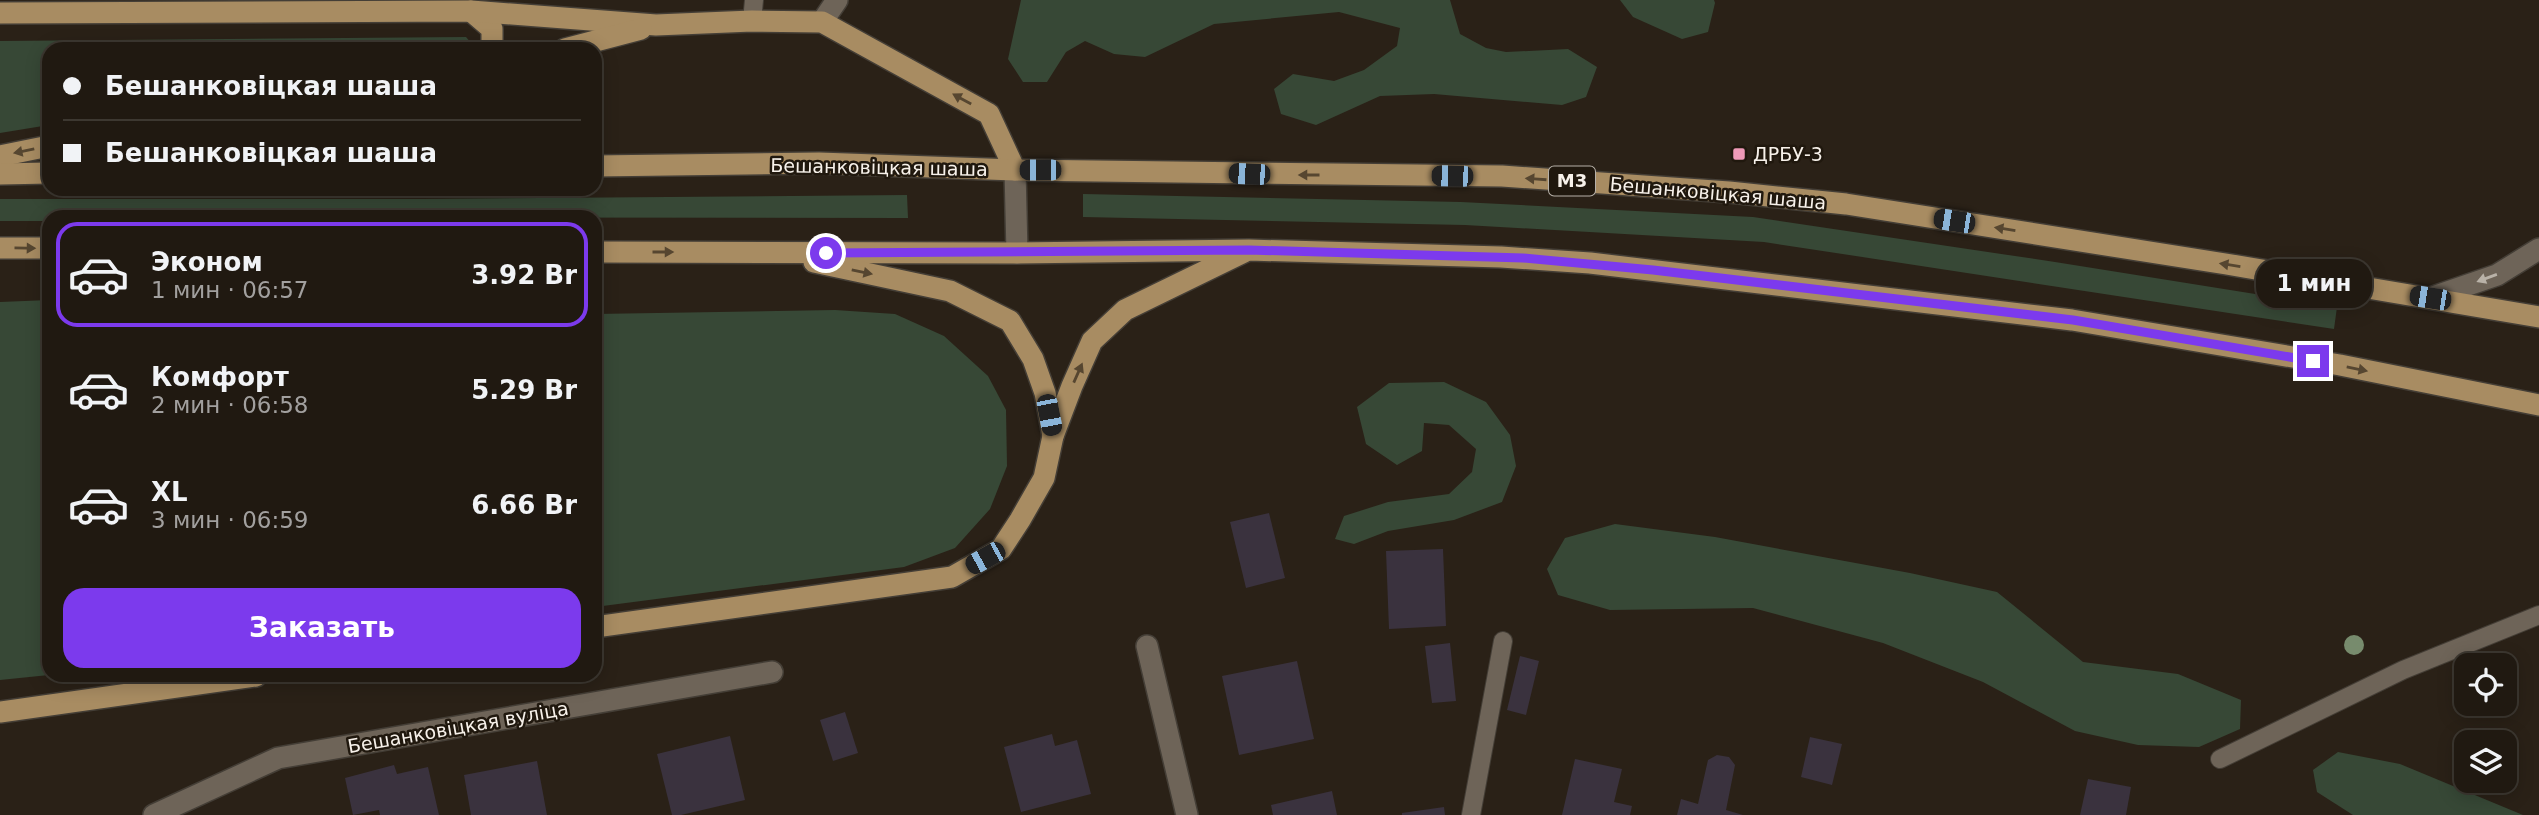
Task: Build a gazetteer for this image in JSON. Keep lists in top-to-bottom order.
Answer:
{
  "streets": {
    "main road": ["Бешанковіцкая шаша", "М3"],
    "street": ["Бешанковіцкая вуліца"]
  },
  "places": {
    "transit": ["ДРБУ-3"]
  },
  "page": {
    "banner": ["Бешанковіцкая шаша", "Бешанковіцкая шаша"],
    "list": [
      {
        "name": "Эконом",
        "note": "1 мин · 06:57",
        "value": "3.92 Br"
      },
      {
        "name": "Комфорт",
        "note": "2 мин · 06:58",
        "value": "5.29 Br"
      },
      {
        "name": "XL",
        "note": "3 мин · 06:59",
        "value": "6.66 Br"
      }
    ],
    "bubble": "1 мин",
    "buttons": "Заказать"
  }
}
